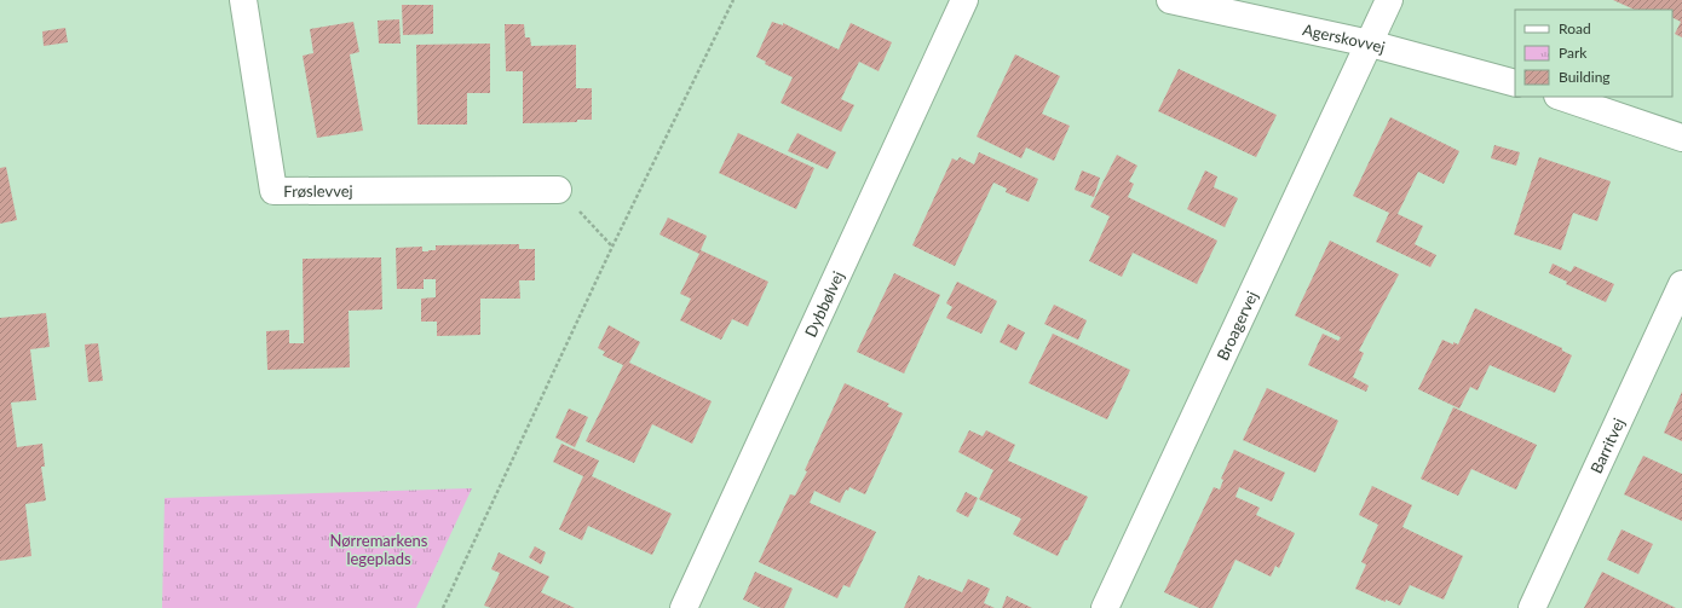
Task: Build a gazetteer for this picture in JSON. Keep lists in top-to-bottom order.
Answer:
{
  "streets": {
    "street": [
      "Agerskovvej",
      "Frøslevvej",
      "Dybbølvej",
      "Broagervej",
      "Barritvej"
    ]
  },
  "crossings": [
    ["Agerskovvej", "Broagervej"]
  ],
  "parks": ["Nørremarkens legeplads"],
  "legend": ["Road", "Park", "Building"]
}
